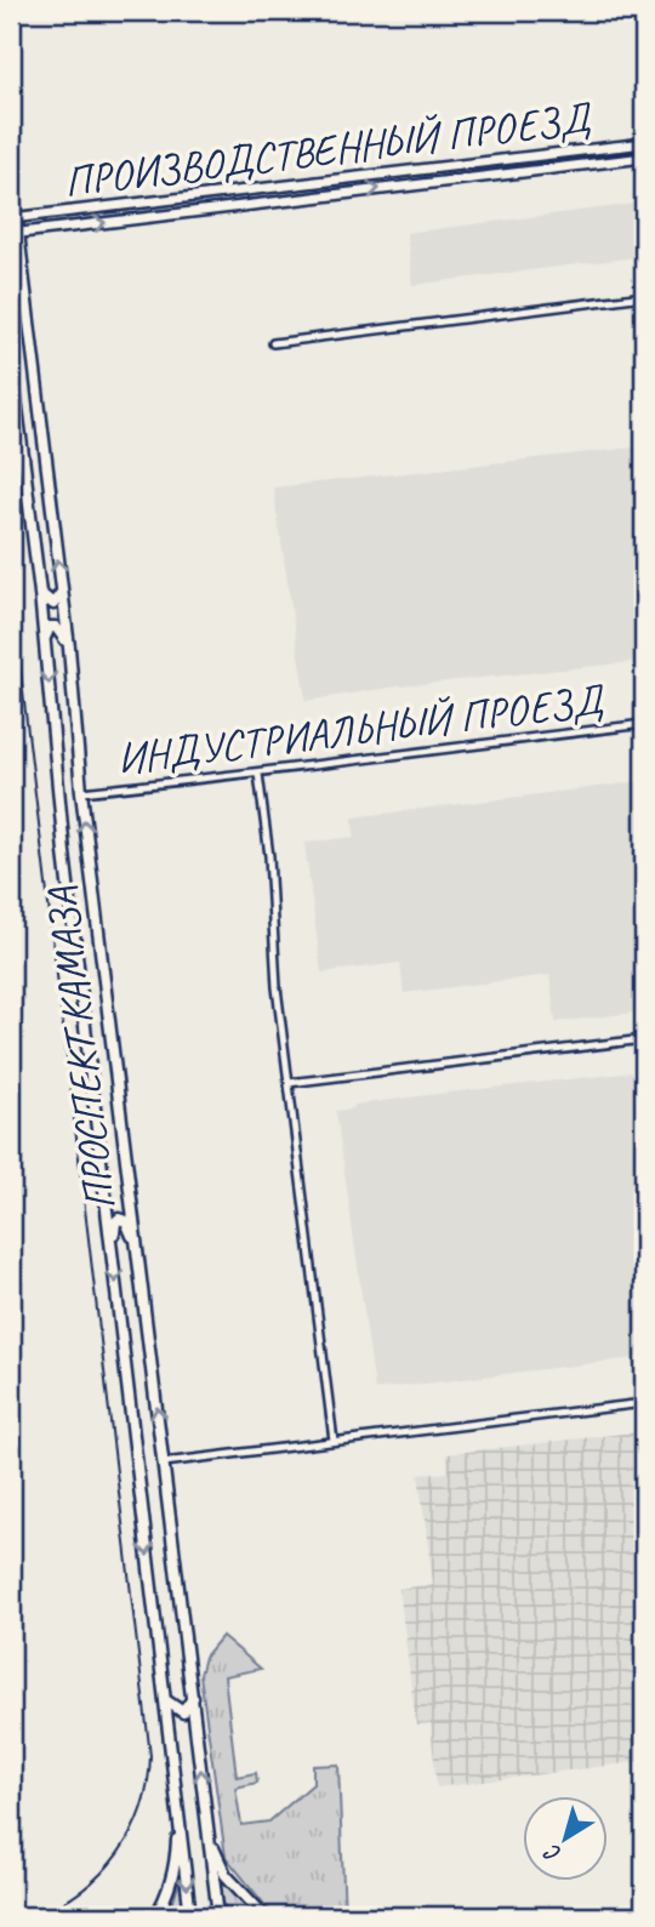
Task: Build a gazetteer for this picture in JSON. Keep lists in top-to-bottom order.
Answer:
{
  "streets": {
    "main road": ["ПРОСПЕКТ КАМАЗА"],
    "street": ["ПРОИЗВОДСТВЕННЫЙ ПРОЕЗД", "ИНДУСТРИАЛЬНЫЙ ПРОЕЗД"]
  },
  "crossings": [
    ["ПРОИЗВОДСТВЕННЫЙ ПРОЕЗД", "ПРОСПЕКТ КАМАЗА"],
    ["ИНДУСТРИАЛЬНЫЙ ПРОЕЗД", "ПРОСПЕКТ КАМАЗА"]
  ],
  "north": "bottom left"
}
